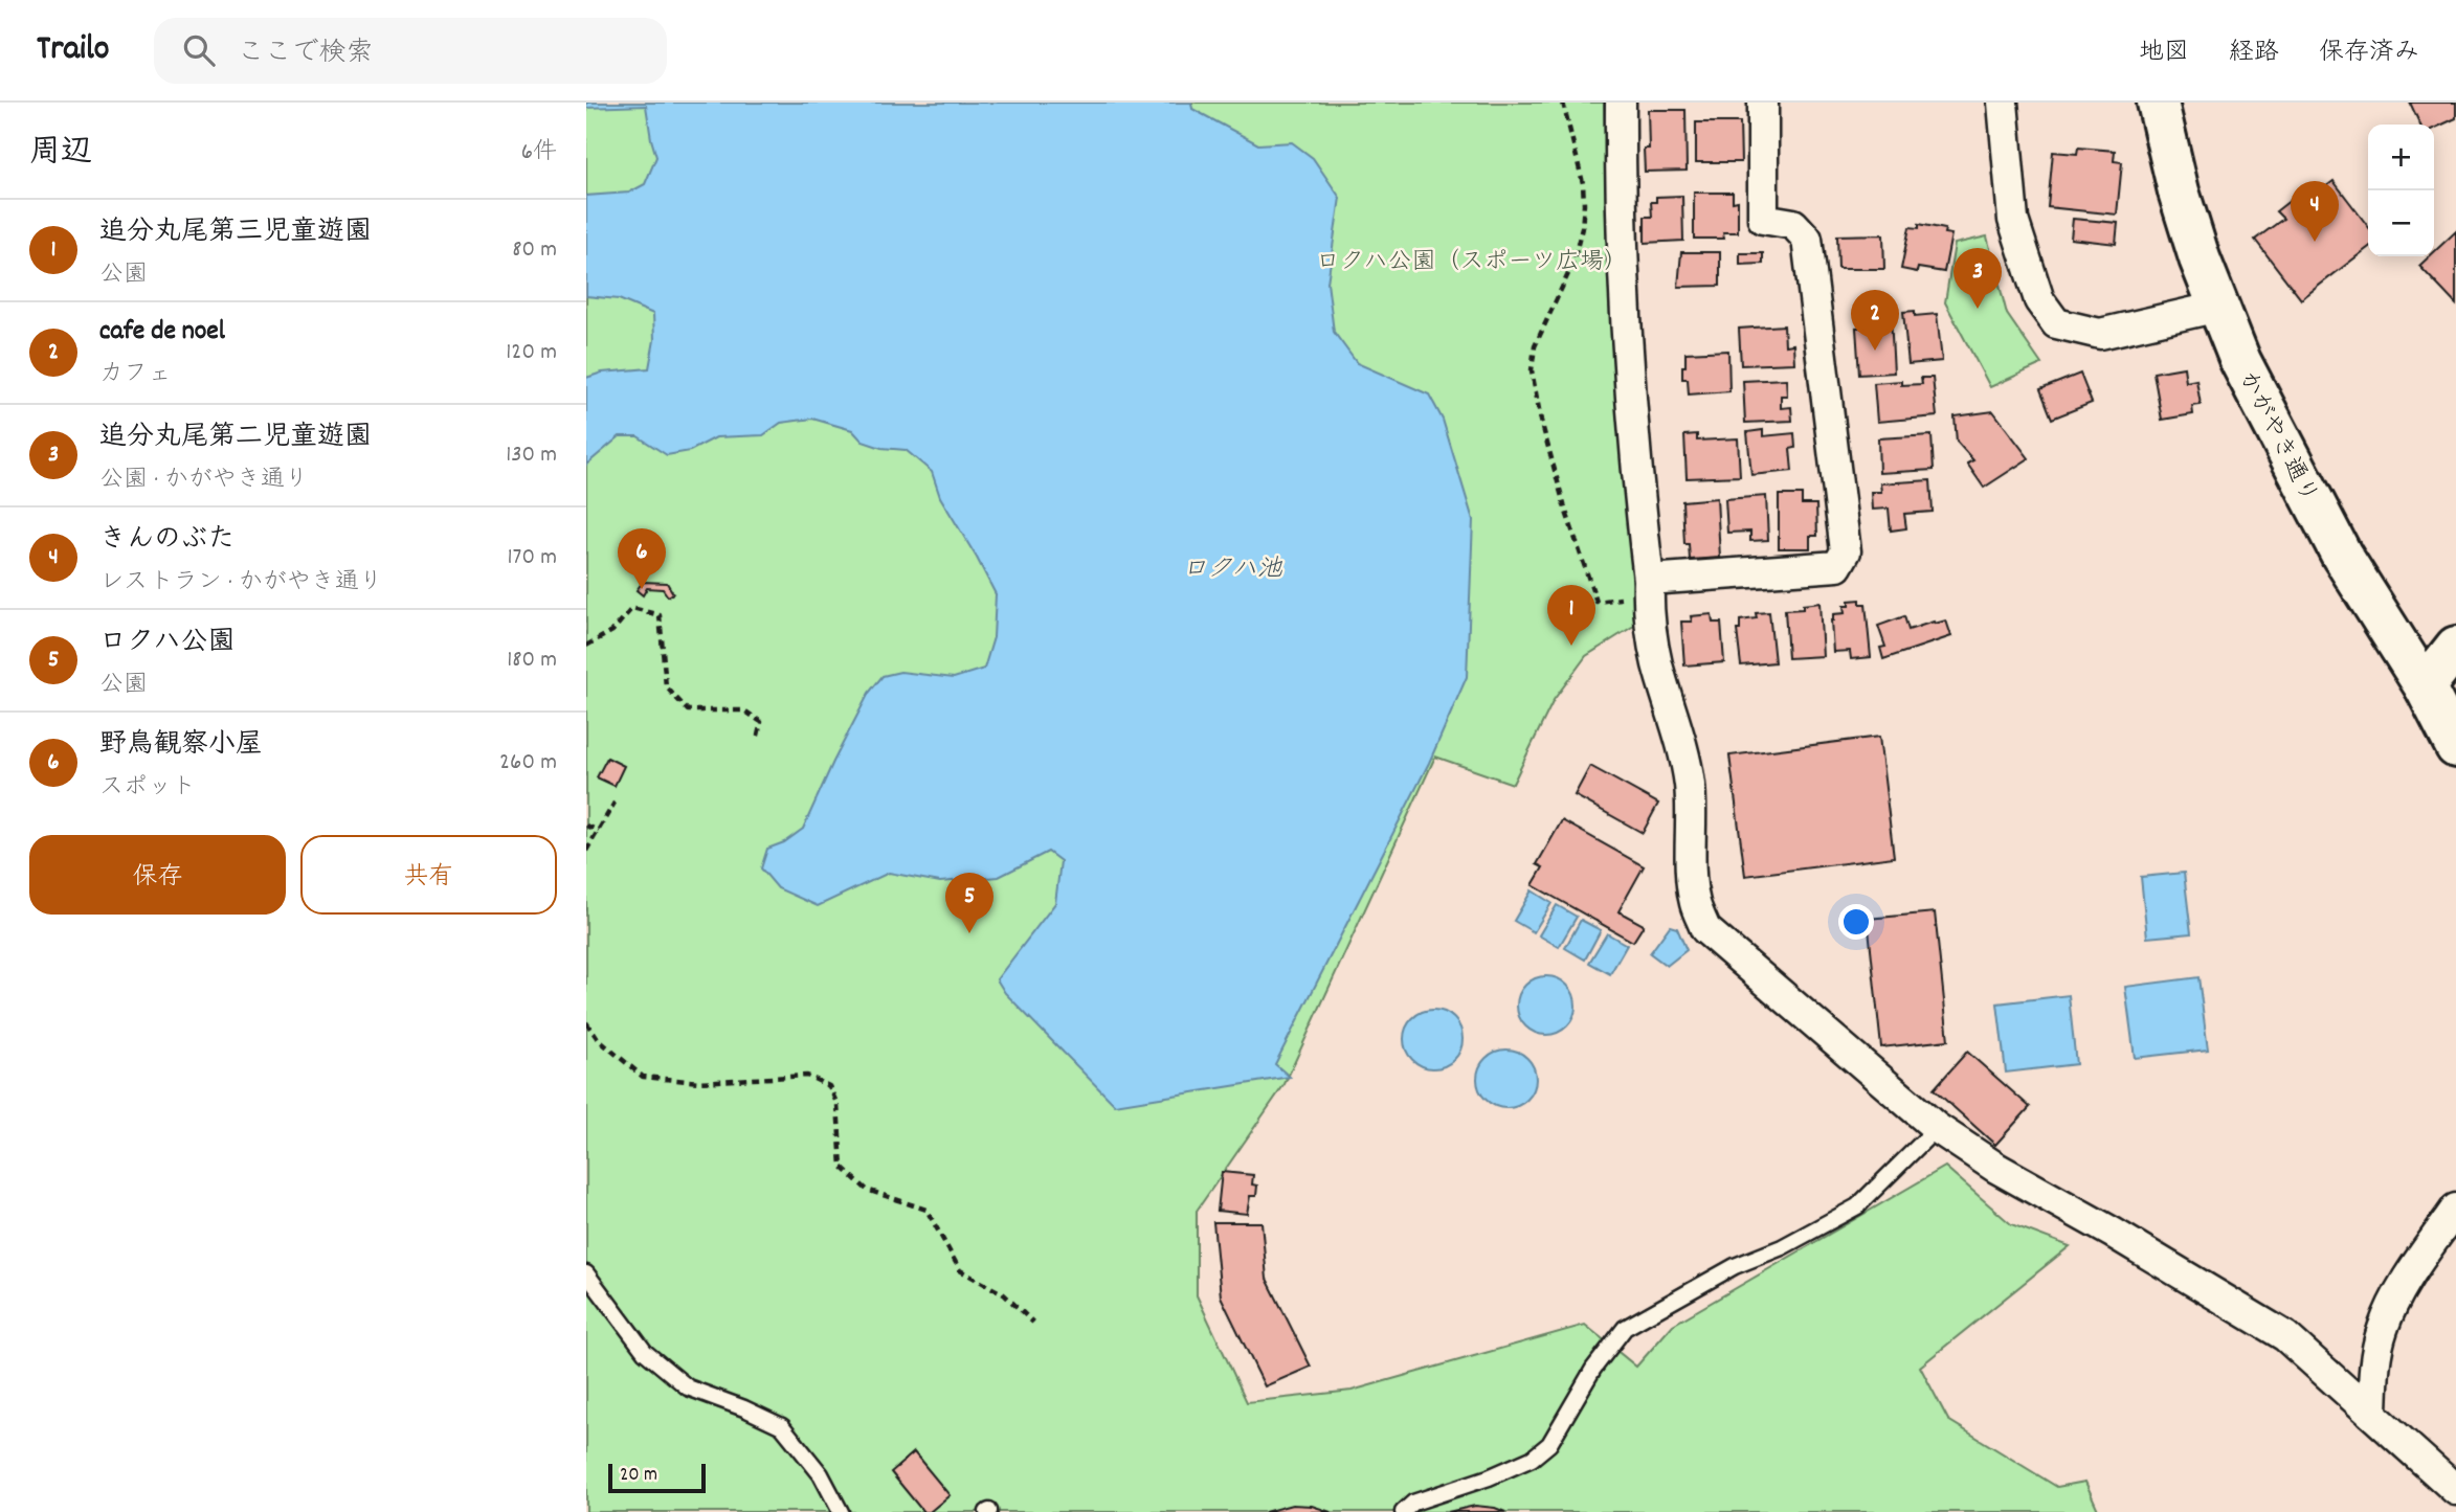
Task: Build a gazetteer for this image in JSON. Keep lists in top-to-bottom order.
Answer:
{
  "streets": {
    "street": ["かがやき通り"]
  },
  "water": ["ロクハ池"],
  "parks": ["ロクハ公園（スポーツ広場）"],
  "scale_bar": "20 m",
  "page": {
    "header": "Trailo",
    "search": "ここで検索",
    "nav": ["地図", "経路", "保存済み"],
    "heading": ["周辺", "6件"],
    "map_buttons": ["+", "−"],
    "pins": [
      "4",
      "3",
      "2",
      "6",
      "1",
      "5"
    ],
    "list": [
      {
        "mark": "1",
        "name": "追分丸尾第三児童遊園",
        "note": "公園",
        "value": "80 m"
      },
      {
        "mark": "2",
        "name": "cafe de noel",
        "note": "カフェ",
        "value": "120 m"
      },
      {
        "mark": "3",
        "name": "追分丸尾第二児童遊園",
        "note": "公園 · かがやき通り",
        "value": "130 m"
      },
      {
        "mark": "4",
        "name": "きんのぶた",
        "note": "レストラン · かがやき通り",
        "value": "170 m"
      },
      {
        "mark": "5",
        "name": "ロクハ公園",
        "note": "公園",
        "value": "180 m"
      },
      {
        "mark": "6",
        "name": "野鳥観察小屋",
        "note": "スポット",
        "value": "260 m"
      }
    ],
    "buttons": ["保存", "共有"],
    "scale": "20 m"
  }
}
